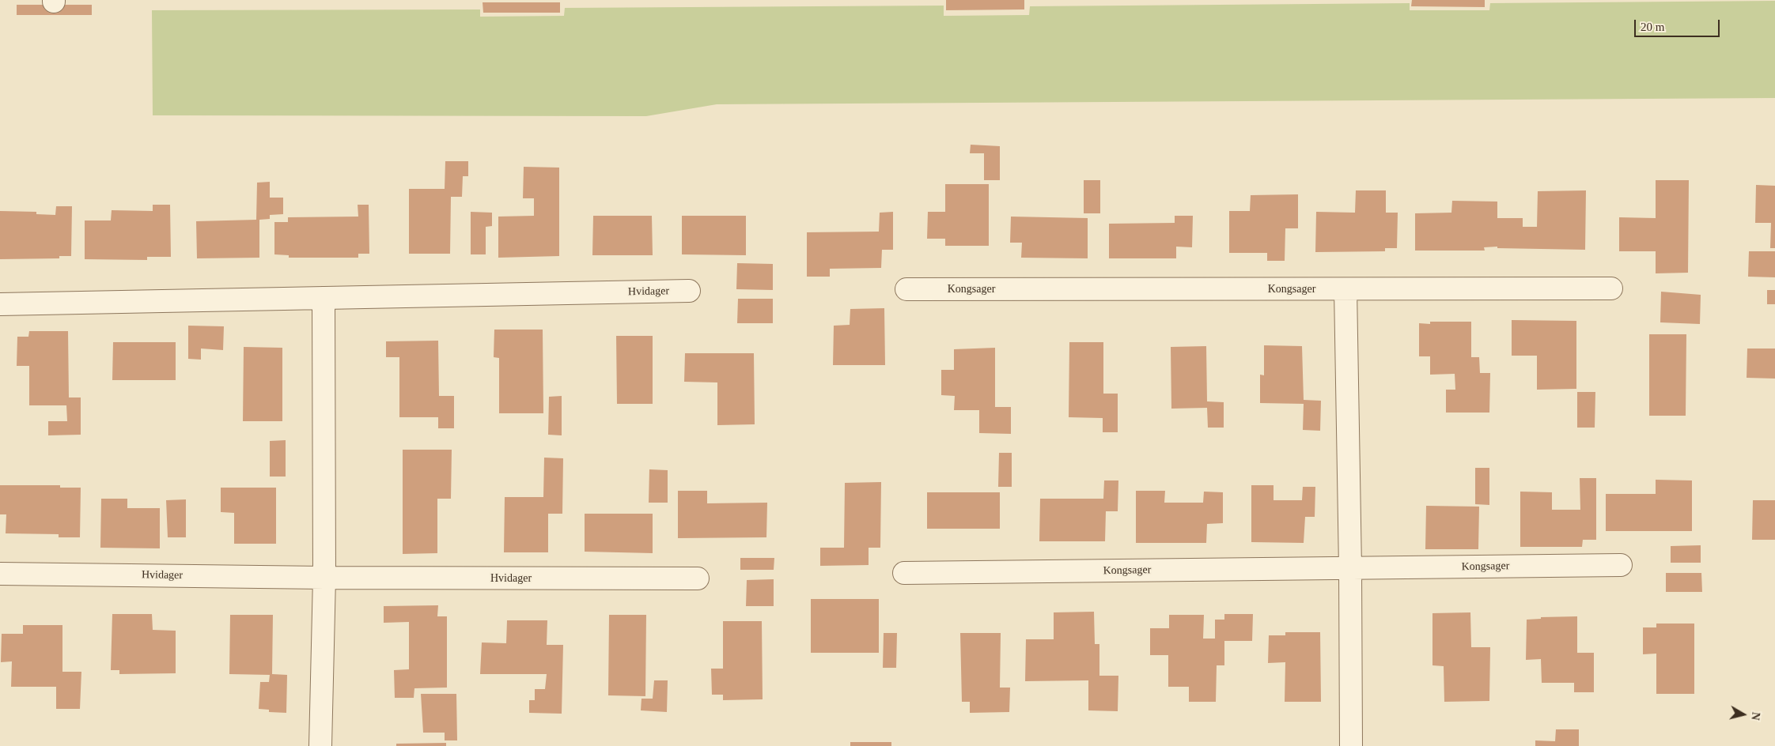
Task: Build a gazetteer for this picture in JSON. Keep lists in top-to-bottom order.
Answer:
{
  "streets": {
    "street": ["Kongsager", "Hvidager"]
  },
  "scale_bar": "20 m",
  "north": "right"
}
